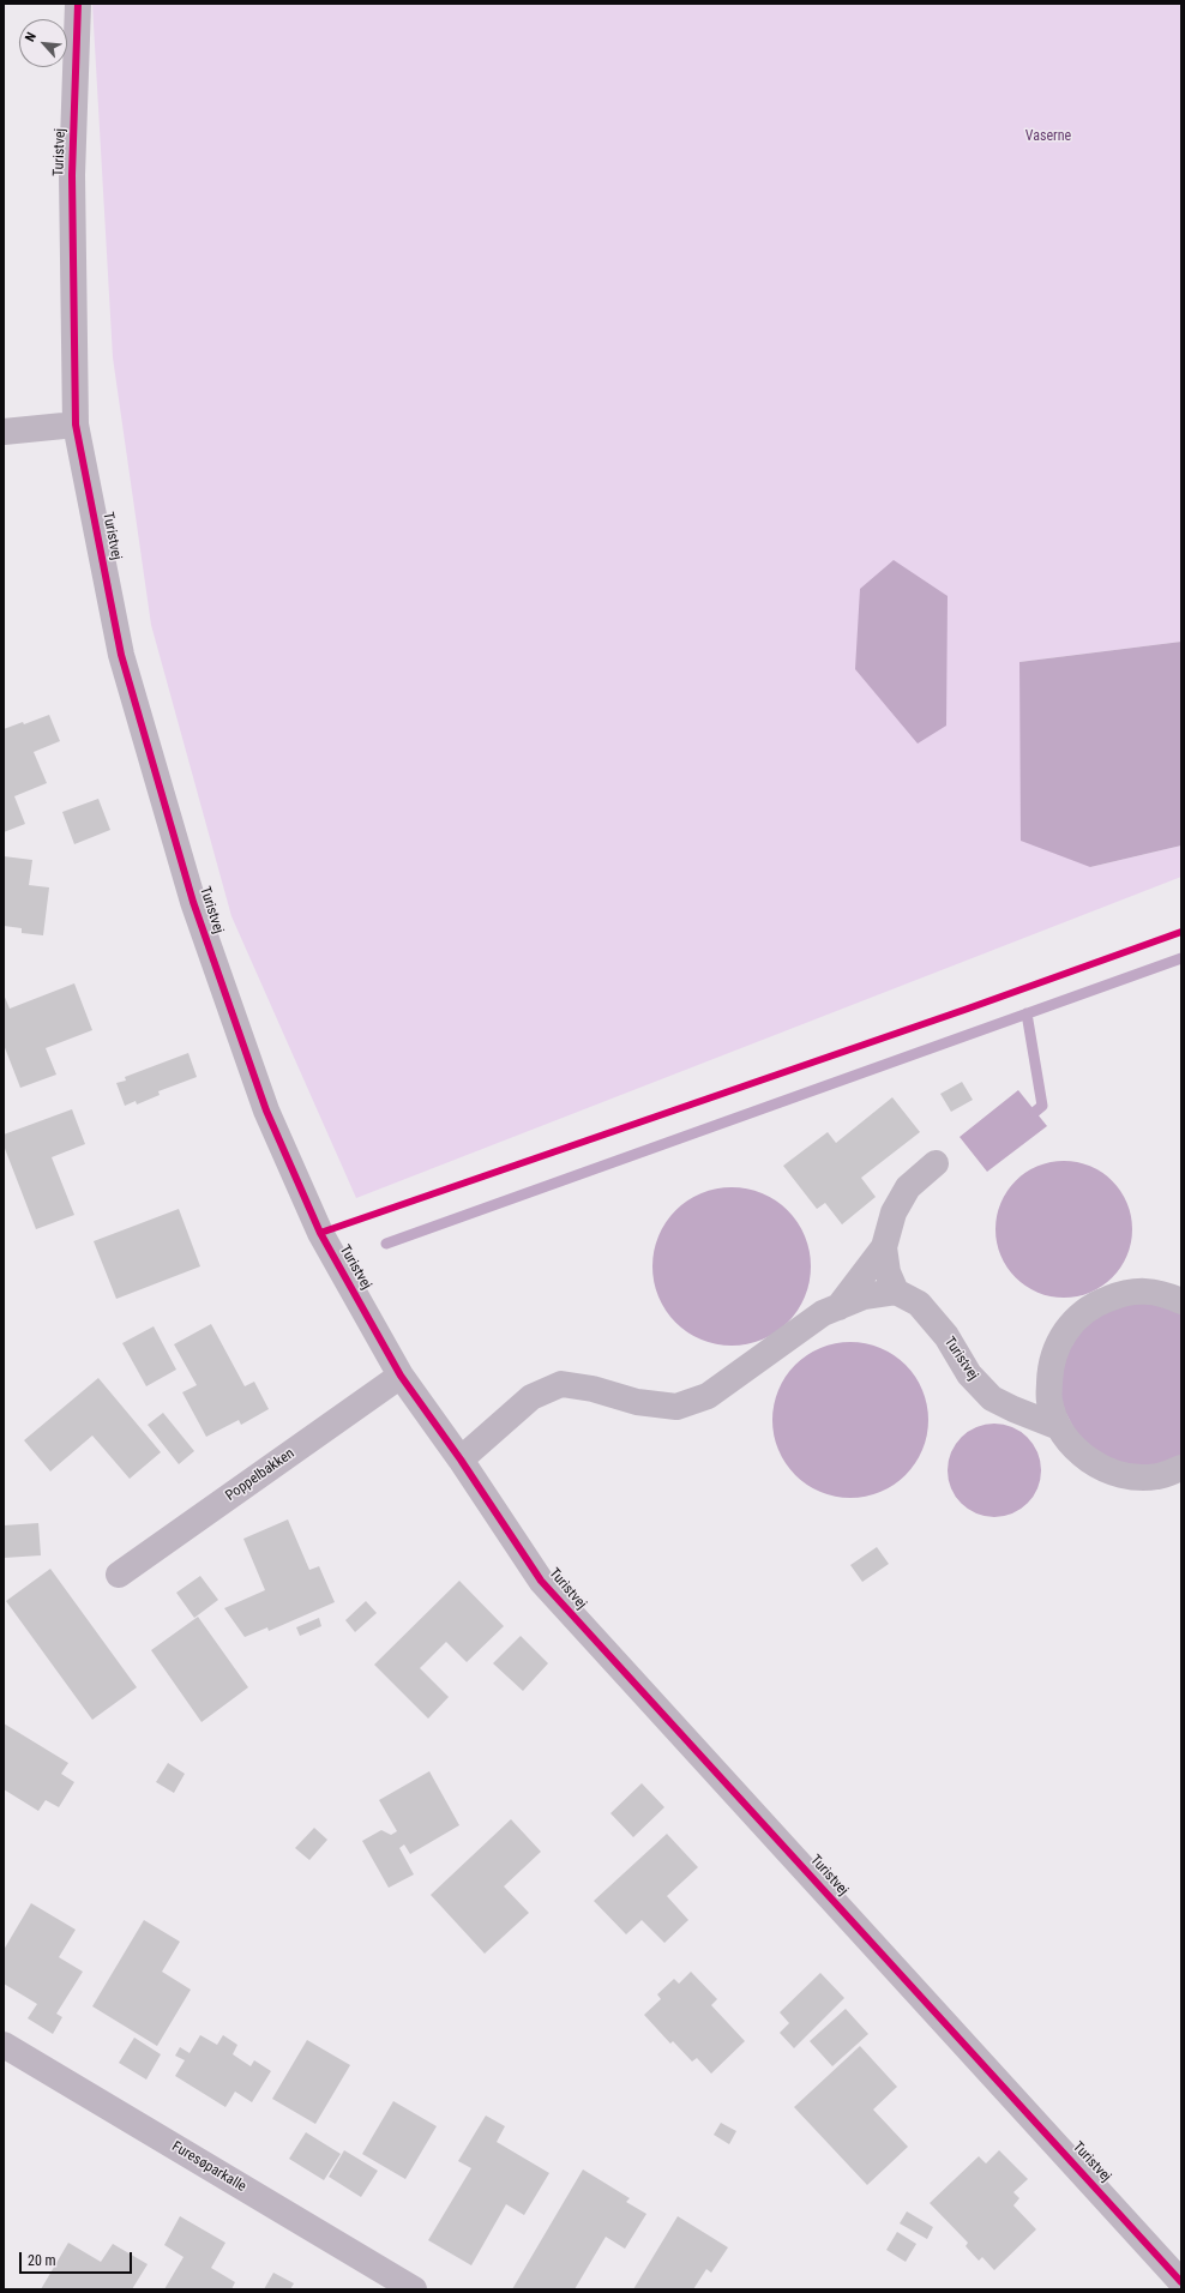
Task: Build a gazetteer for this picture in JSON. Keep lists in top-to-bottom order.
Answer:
{
  "streets": {
    "street": ["Turistvej", "Poppelbakken", "Furesøparkalle"]
  },
  "crossings": [
    ["Turistvej", "Poppelbakken"]
  ],
  "parks": ["Vaserne"],
  "scale_bar": "20 m",
  "north": "top left"
}
